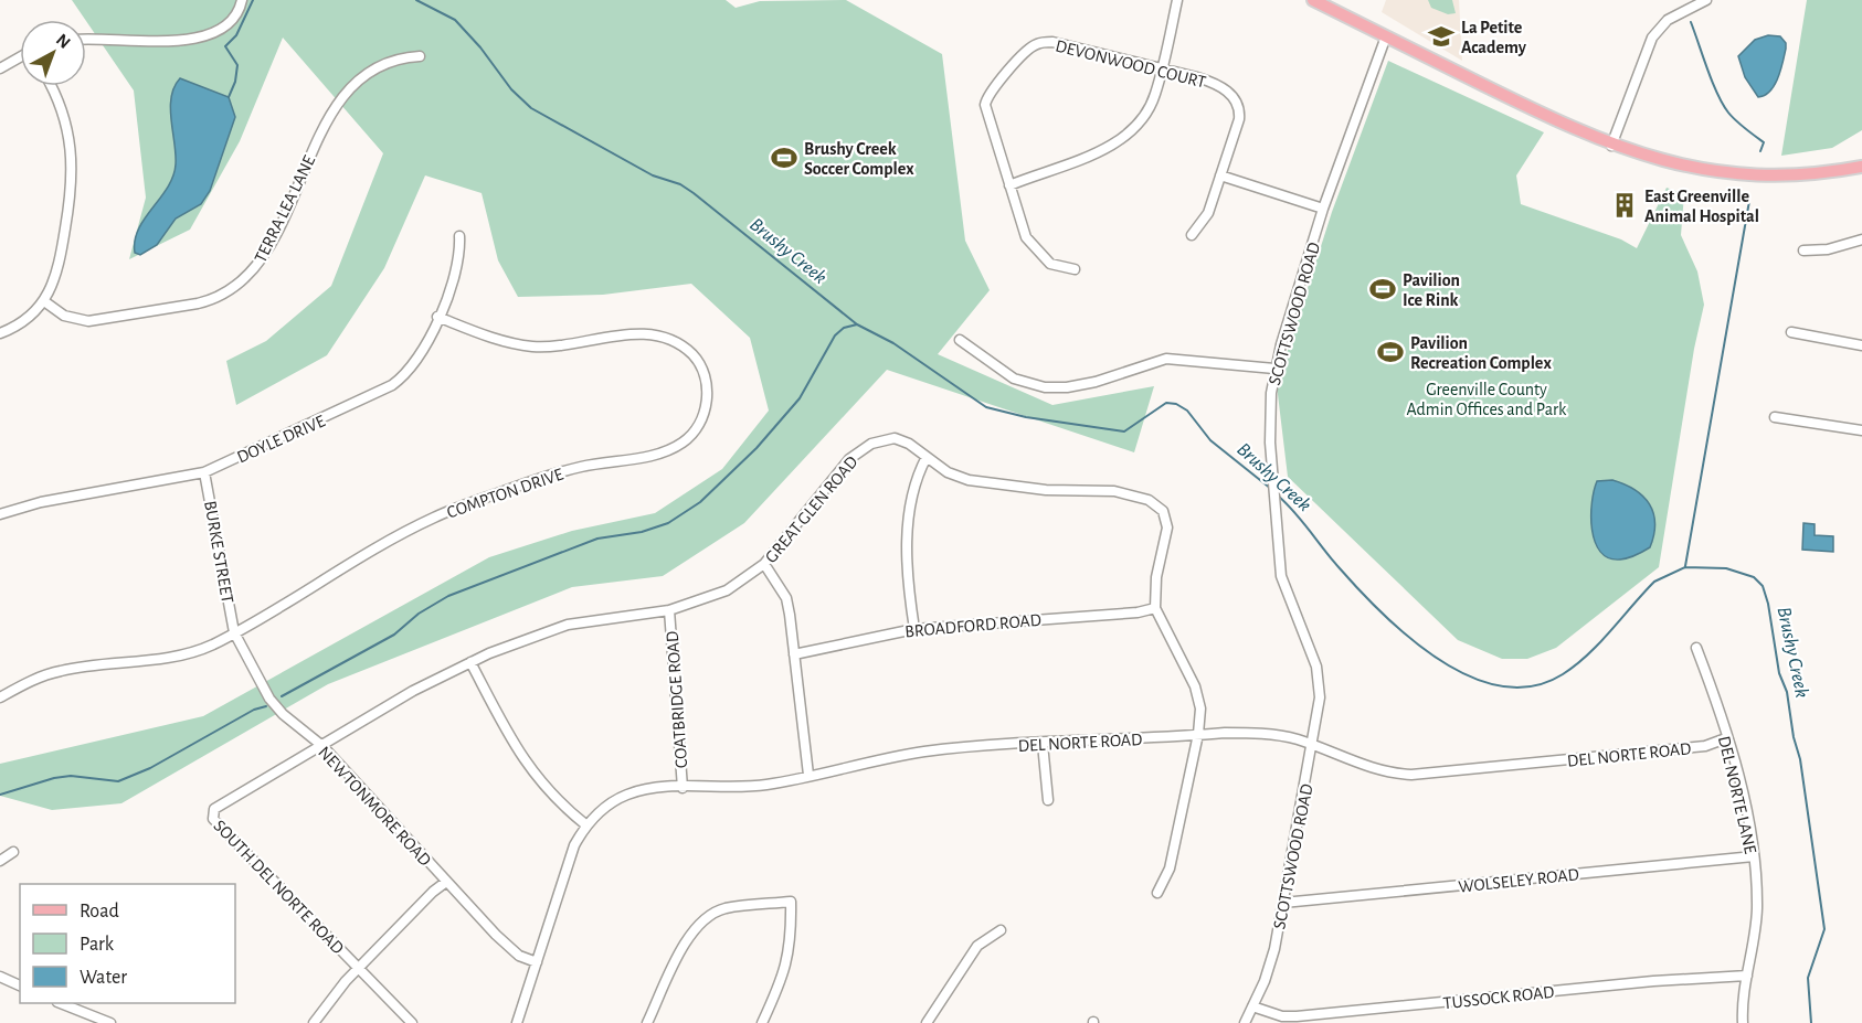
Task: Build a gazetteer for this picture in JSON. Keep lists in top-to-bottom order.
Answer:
{
  "streets": {
    "street": [
      "DEVONWOOD COURT",
      "TERRA LEA LANE",
      "SCOTTSWOOD ROAD",
      "DOYLE DRIVE",
      "COMPTON DRIVE",
      "GREAT GLEN ROAD",
      "BURKE STREET",
      "BROADFORD ROAD",
      "COATBRIDGE ROAD",
      "DEL NORTE ROAD",
      "DEL NORTE LANE",
      "NEWTONMORE ROAD",
      "WOLSELEY ROAD",
      "SOUTH DEL NORTE ROAD",
      "TUSSOCK ROAD"
    ]
  },
  "crossings": [
    ["SCOTTSWOOD ROAD", "DEL NORTE ROAD"],
    ["SCOTTSWOOD ROAD", "WOLSELEY ROAD"],
    ["SCOTTSWOOD ROAD", "TUSSOCK ROAD"],
    ["DOYLE DRIVE", "COMPTON DRIVE"],
    ["DOYLE DRIVE", "BURKE STREET"],
    ["COMPTON DRIVE", "BURKE STREET"],
    ["COMPTON DRIVE", "NEWTONMORE ROAD"],
    ["GREAT GLEN ROAD", "BROADFORD ROAD"],
    ["GREAT GLEN ROAD", "COATBRIDGE ROAD"],
    ["GREAT GLEN ROAD", "DEL NORTE ROAD"],
    ["GREAT GLEN ROAD", "NEWTONMORE ROAD"],
    ["GREAT GLEN ROAD", "SOUTH DEL NORTE ROAD"],
    ["BURKE STREET", "NEWTONMORE ROAD"],
    ["COATBRIDGE ROAD", "DEL NORTE ROAD"],
    ["DEL NORTE ROAD", "DEL NORTE LANE"],
    ["DEL NORTE ROAD", "NEWTONMORE ROAD"],
    ["DEL NORTE LANE", "WOLSELEY ROAD"],
    ["DEL NORTE LANE", "TUSSOCK ROAD"],
    ["NEWTONMORE ROAD", "SOUTH DEL NORTE ROAD"]
  ],
  "water": ["Brushy Creek"],
  "parks": ["Greenville County Admin Offices and Park"],
  "places": {
    "school or university": ["La Petite Academy"],
    "sports": ["Brushy Creek Soccer Complex", "Pavilion Ice Rink", "Pavilion Recreation Complex"],
    "building": ["East Greenville Animal Hospital"]
  },
  "legend": ["Road", "Park", "Water"],
  "north": "top right"
}
